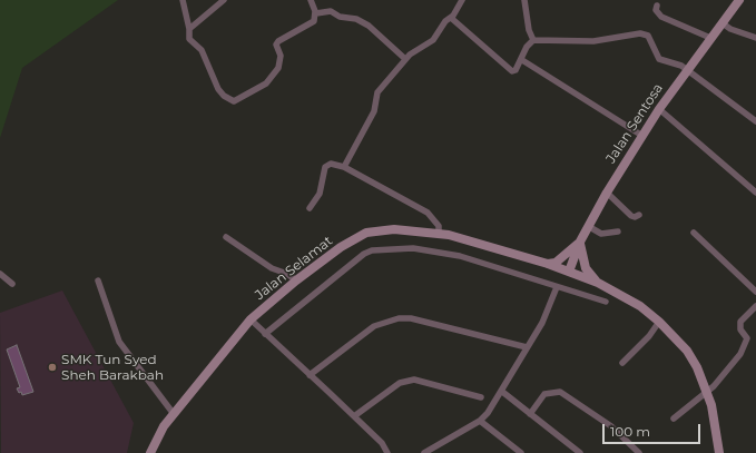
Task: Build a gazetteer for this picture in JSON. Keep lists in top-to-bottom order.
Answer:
{
  "streets": {
    "main road": ["Jalan Sentosa", "Jalan Selamat"]
  },
  "crossings": [
    ["Jalan Sentosa", "Jalan Selamat"]
  ],
  "places": ["SMK Tun Syed Sheh Barakbah"],
  "scale_bar": "100 m"
}
